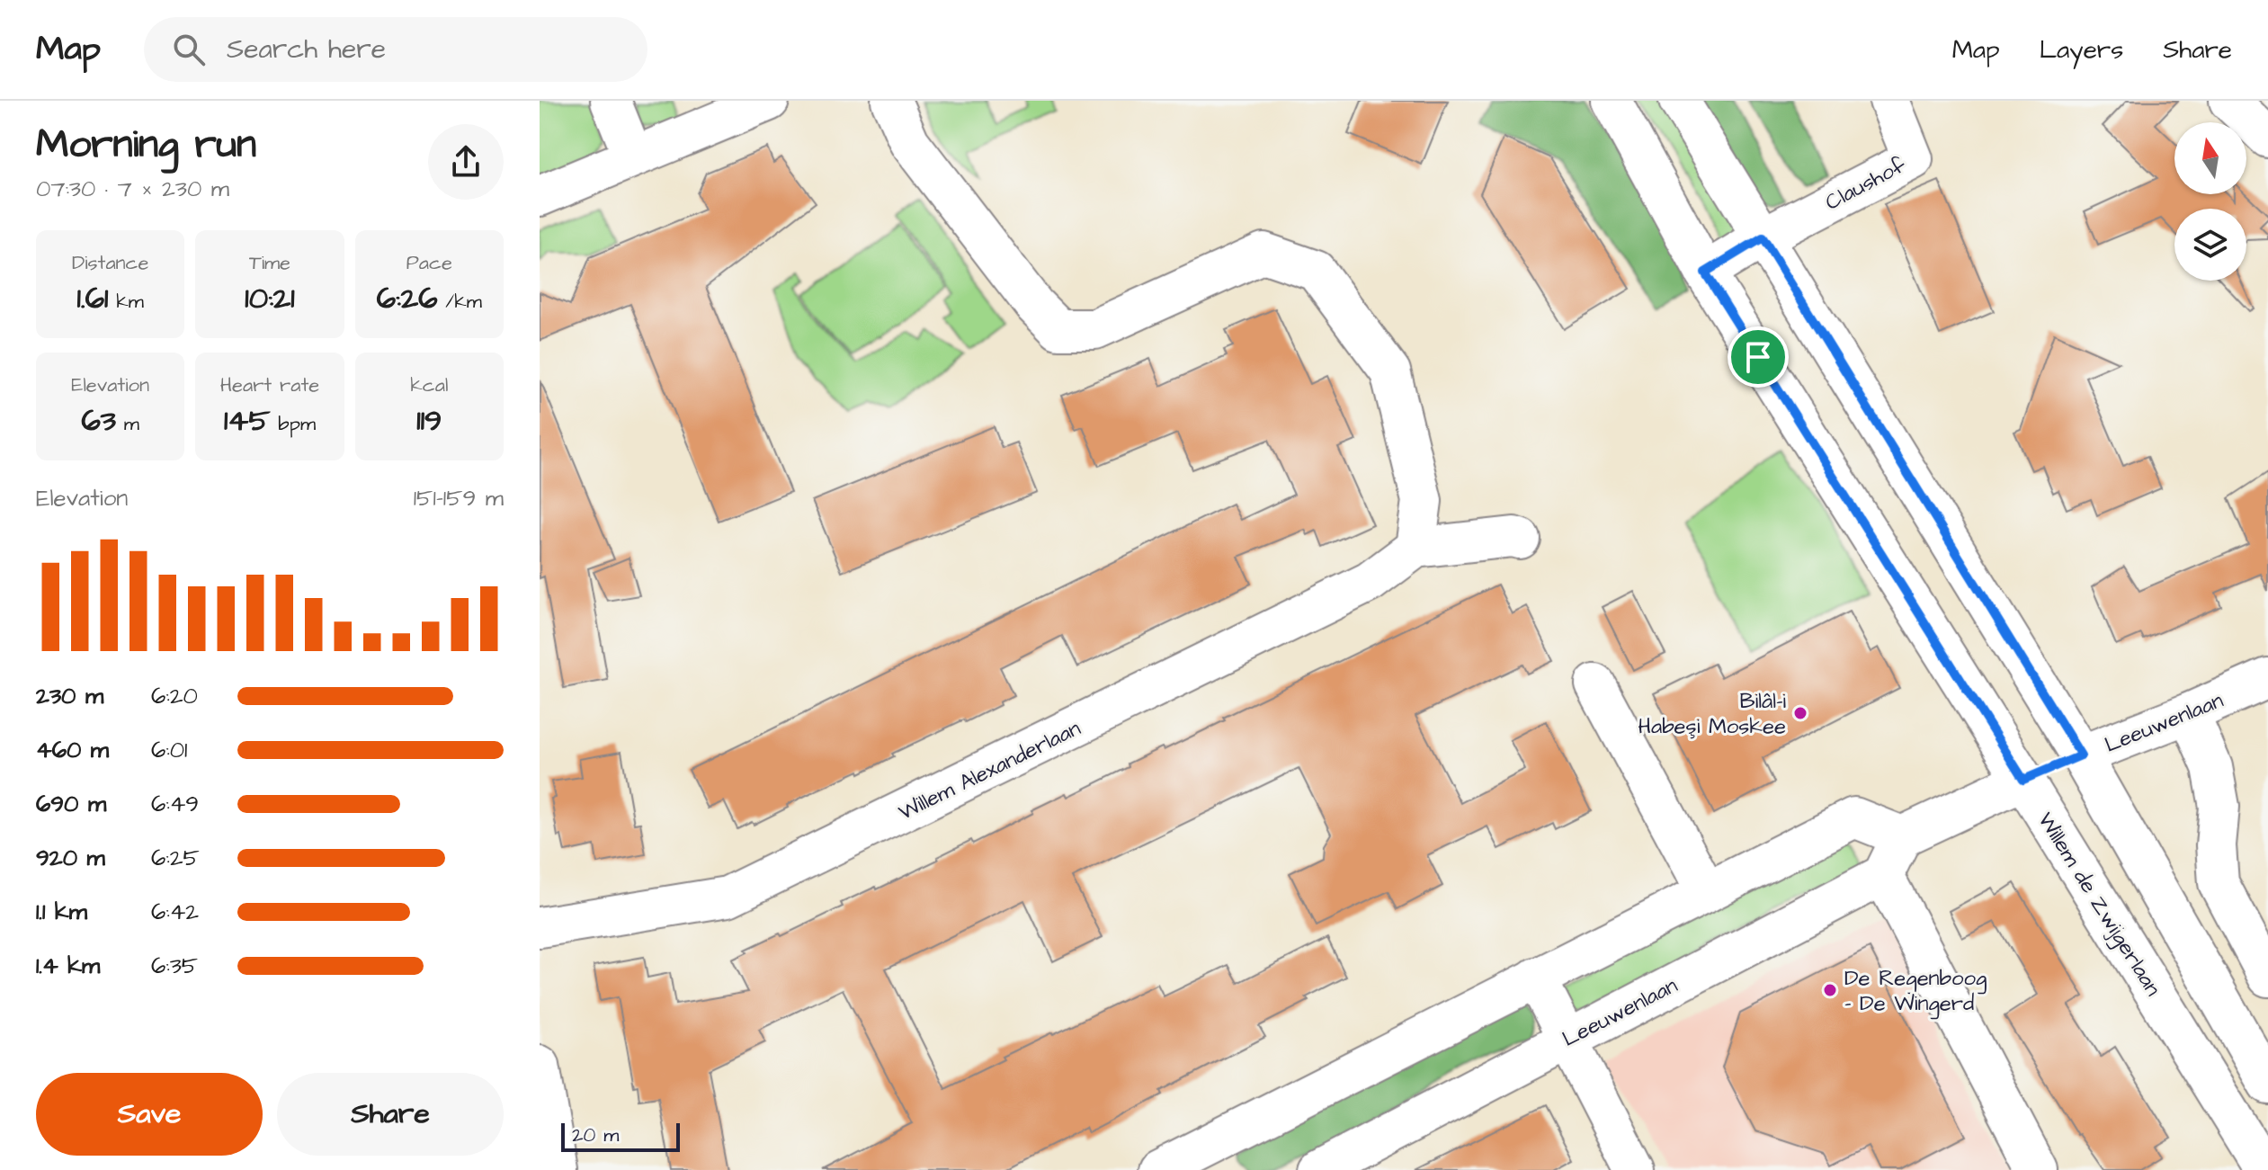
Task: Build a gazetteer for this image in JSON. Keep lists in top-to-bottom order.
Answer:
{
  "streets": {
    "street": [
      "Claushof",
      "Leeuwenlaan",
      "Willem Alexanderlaan",
      "Willem de Zwijgerlaan"
    ]
  },
  "crossings": [
    ["Leeuwenlaan", "Willem de Zwijgerlaan"]
  ],
  "places": ["Bilâl-i Habeşi Moskee", "De Regenboog - De Wingerd"],
  "scale_bar": "20 m",
  "north": "top",
  "page": {
    "header": "Map",
    "search": "Search here",
    "nav": ["Map", "Layers", "Share"],
    "heading": ["Morning run", "07:30 · 7 × 230 m"],
    "stats": [
      ["Distance", "1.61 km"],
      ["Time", "10:21"],
      ["Pace", "6:26 /km"],
      ["Elevation", "63 m"],
      ["Heart rate", "145 bpm"],
      ["kcal", "119"]
    ],
    "chart": ["Elevation", "151–159 m"],
    "list": [
      {
        "name": "230 m",
        "note": "6:20"
      },
      {
        "name": "460 m",
        "note": "6:01"
      },
      {
        "name": "690 m",
        "note": "6:49"
      },
      {
        "name": "920 m",
        "note": "6:25"
      },
      {
        "name": "1.1 km",
        "note": "6:42"
      },
      {
        "name": "1.4 km",
        "note": "6:35"
      }
    ],
    "buttons": ["Save", "Share"],
    "scale": "20 m"
  }
}
